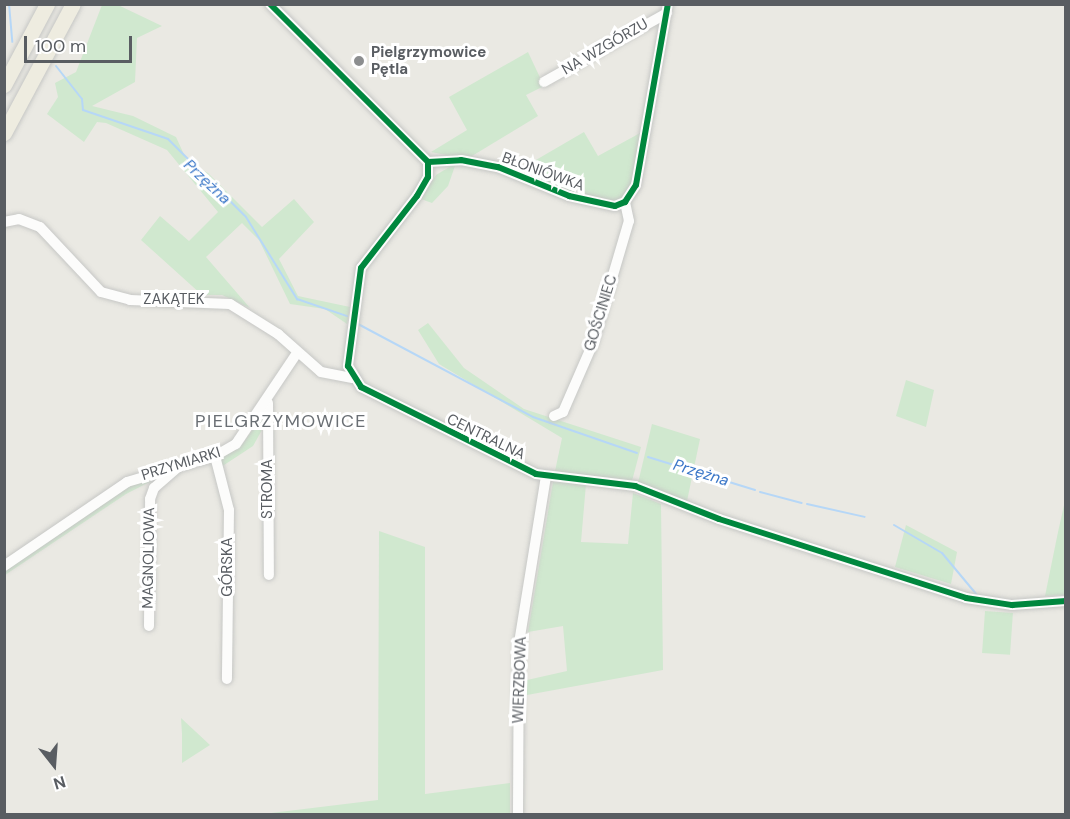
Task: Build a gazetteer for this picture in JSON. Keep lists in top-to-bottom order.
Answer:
{
  "streets": {
    "street": [
      "NA WZGÓRZU",
      "BŁONIÓWKA",
      "ZAKĄTEK",
      "GOŚCINIEC",
      "CENTRALNA",
      "PRZYMIARKI",
      "STROMA",
      "MAGNOLIOWA",
      "GÓRSKA",
      "WIERZBOWA"
    ]
  },
  "crossings": [
    ["BŁONIÓWKA", "GOŚCINIEC"],
    ["ZAKĄTEK", "CENTRALNA"],
    ["ZAKĄTEK", "PRZYMIARKI"],
    ["CENTRALNA", "WIERZBOWA"],
    ["PRZYMIARKI", "STROMA"],
    ["PRZYMIARKI", "MAGNOLIOWA"],
    ["PRZYMIARKI", "GÓRSKA"]
  ],
  "districts": ["PIELGRZYMOWICE"],
  "water": ["Przężna"],
  "places": ["Pielgrzymowice Pętla"],
  "scale_bar": "100 m",
  "north": "bottom"
}
